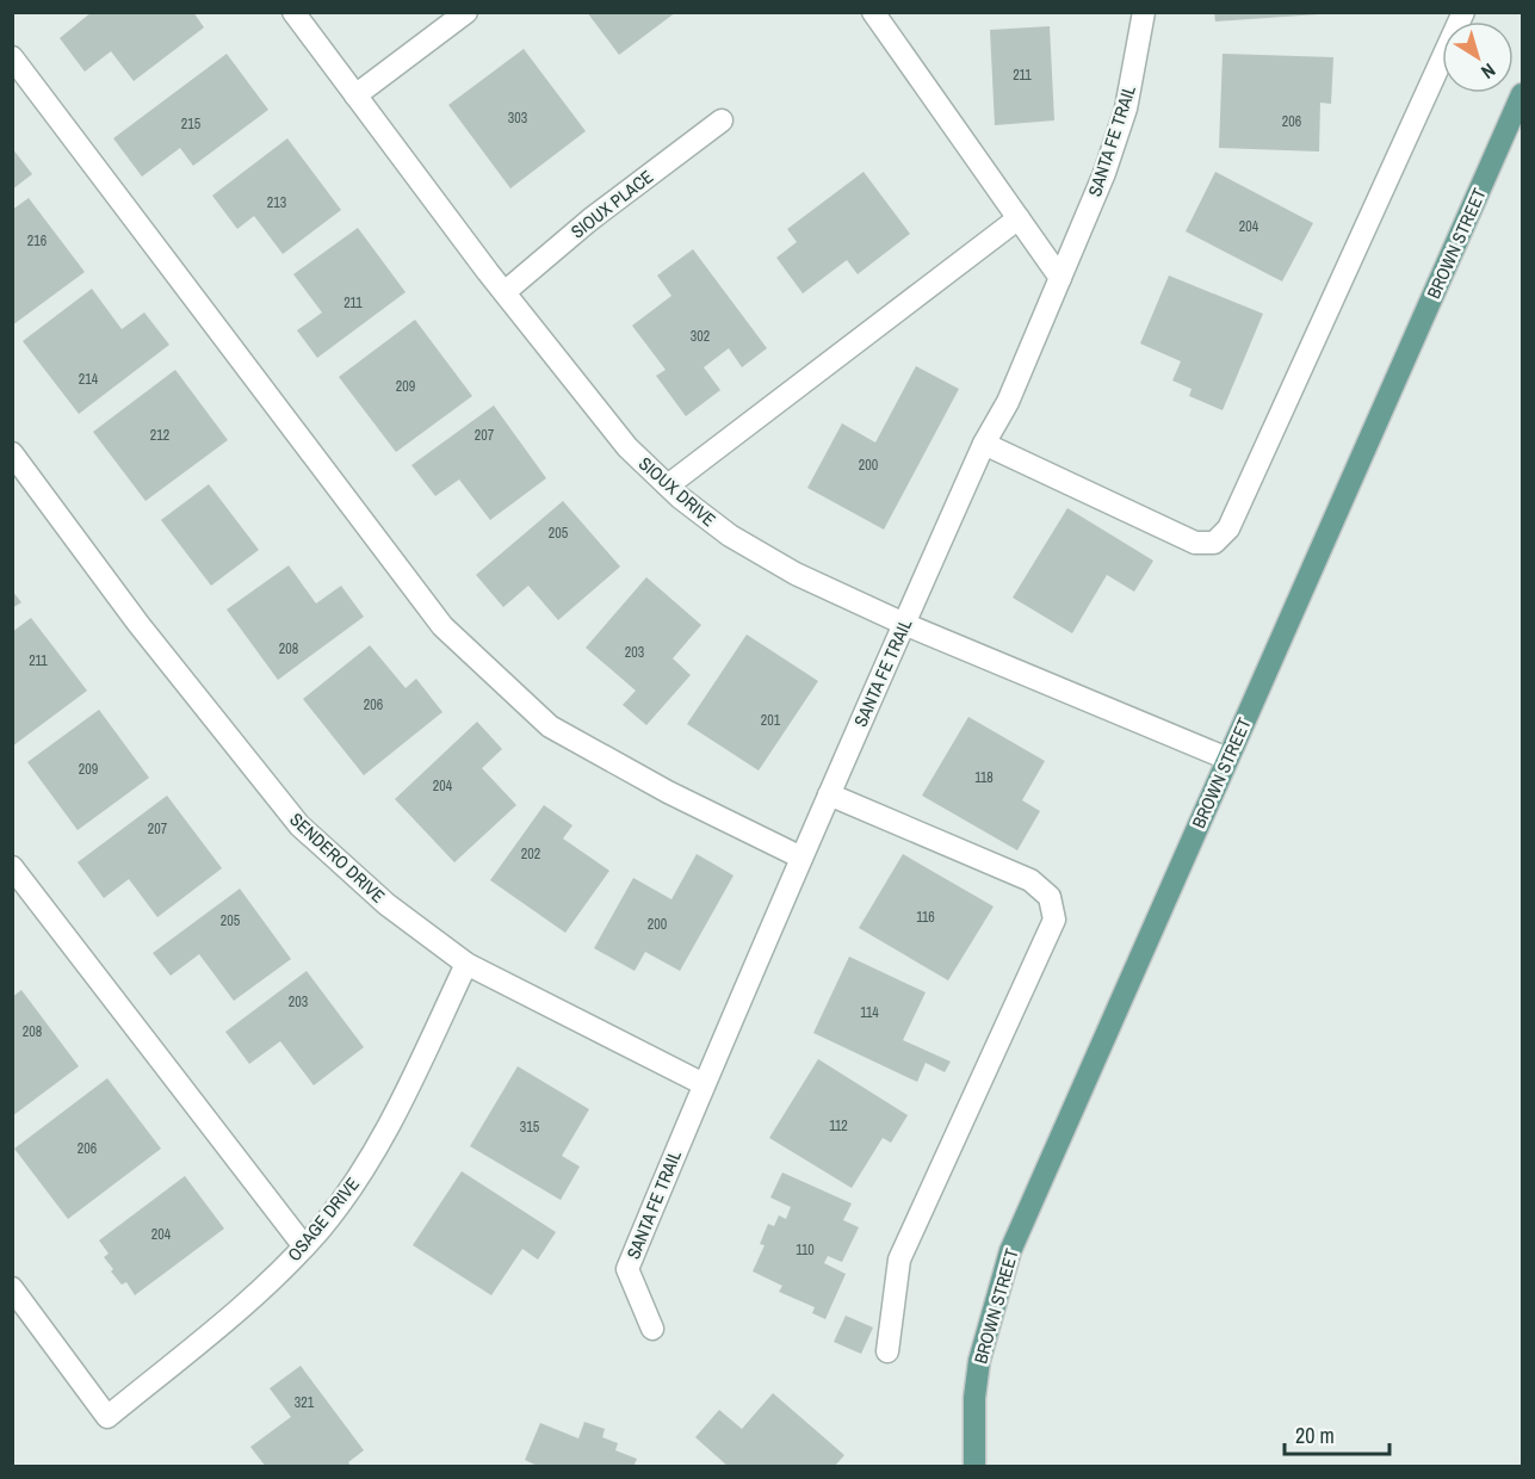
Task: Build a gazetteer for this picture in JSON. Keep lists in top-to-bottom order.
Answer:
{
  "streets": {
    "main road": ["BROWN STREET"],
    "street": [
      "SANTA FE TRAIL",
      "SIOUX PLACE",
      "SIOUX DRIVE",
      "SENDERO DRIVE",
      "OSAGE DRIVE"
    ]
  },
  "crossings": [
    ["SANTA FE TRAIL", "SIOUX DRIVE"],
    ["SANTA FE TRAIL", "SENDERO DRIVE"],
    ["SIOUX PLACE", "SIOUX DRIVE"],
    ["BROWN STREET", "SIOUX DRIVE"],
    ["SENDERO DRIVE", "OSAGE DRIVE"]
  ],
  "house_numbers": [
    "211",
    "303",
    "206",
    "215",
    "213",
    "204",
    "216",
    "211",
    "302",
    "214",
    "209",
    "212",
    "207",
    "200",
    "205",
    "208",
    "203",
    "211",
    "206",
    "201",
    "209",
    "118",
    "204",
    "207",
    "202",
    "116",
    "205",
    "200",
    "203",
    "114",
    "208",
    "112",
    "315",
    "206",
    "204",
    "110",
    "321"
  ],
  "scale_bar": "20 m",
  "north": "bottom right"
}
